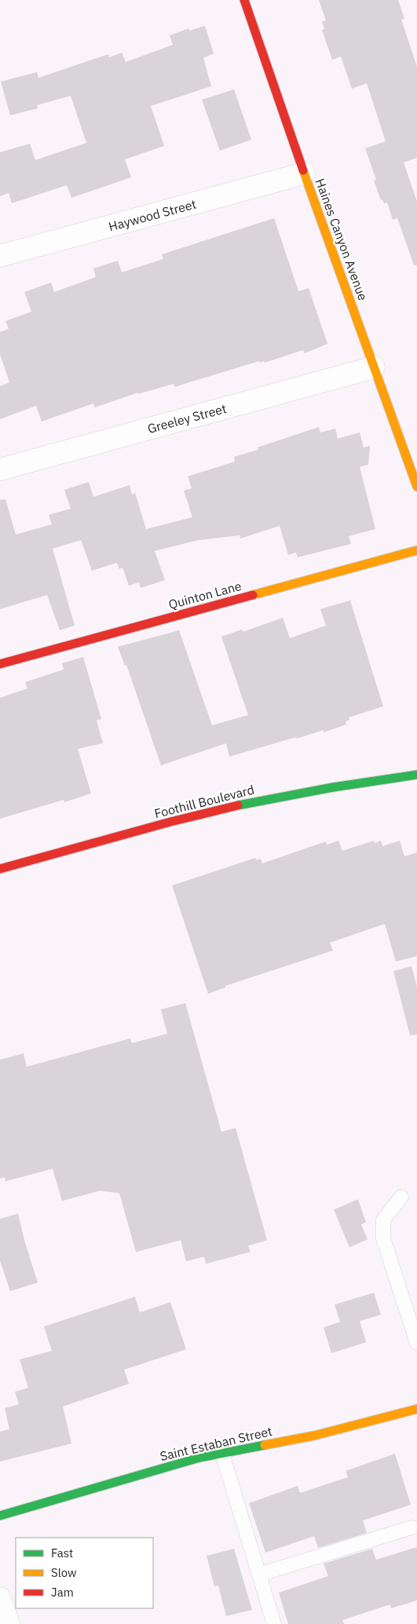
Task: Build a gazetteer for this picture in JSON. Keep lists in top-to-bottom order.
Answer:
{
  "streets": {
    "street": [
      "Haywood Street",
      "Haines Canyon Avenue",
      "Greeley Street",
      "Quinton Lane",
      "Foothill Boulevard",
      "Saint Estaban Street"
    ]
  },
  "crossings": [
    ["Haywood Street", "Haines Canyon Avenue"],
    ["Haines Canyon Avenue", "Greeley Street"]
  ],
  "legend": ["Fast", "Slow", "Jam"]
}
